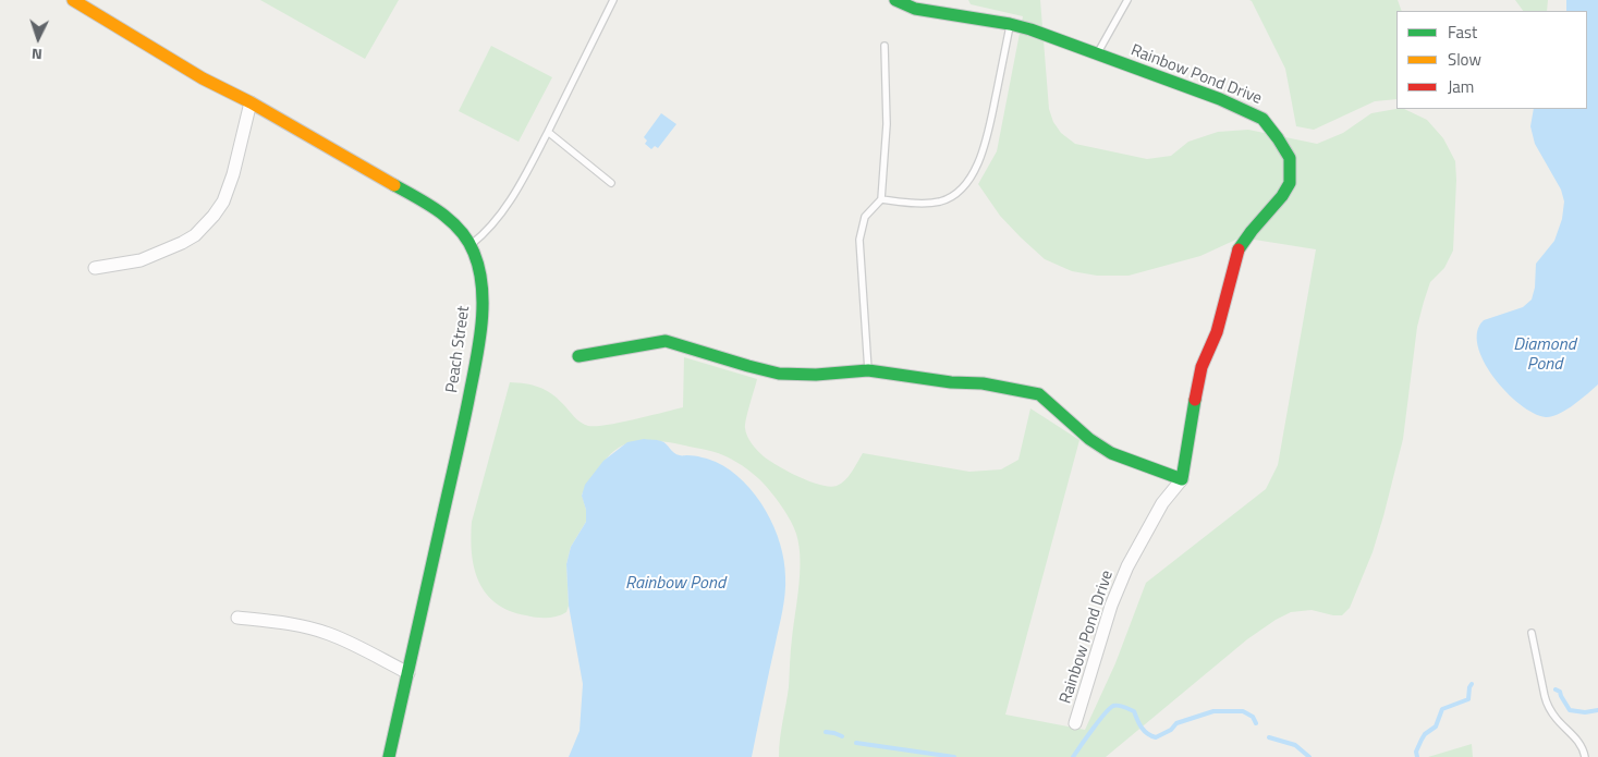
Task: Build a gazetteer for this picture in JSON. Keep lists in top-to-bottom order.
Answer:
{
  "streets": {
    "street": ["Rainbow Pond Drive", "Peach Street"]
  },
  "water": ["Diamond Pond", "Rainbow Pond"],
  "legend": ["Fast", "Slow", "Jam"],
  "north": "bottom"
}
